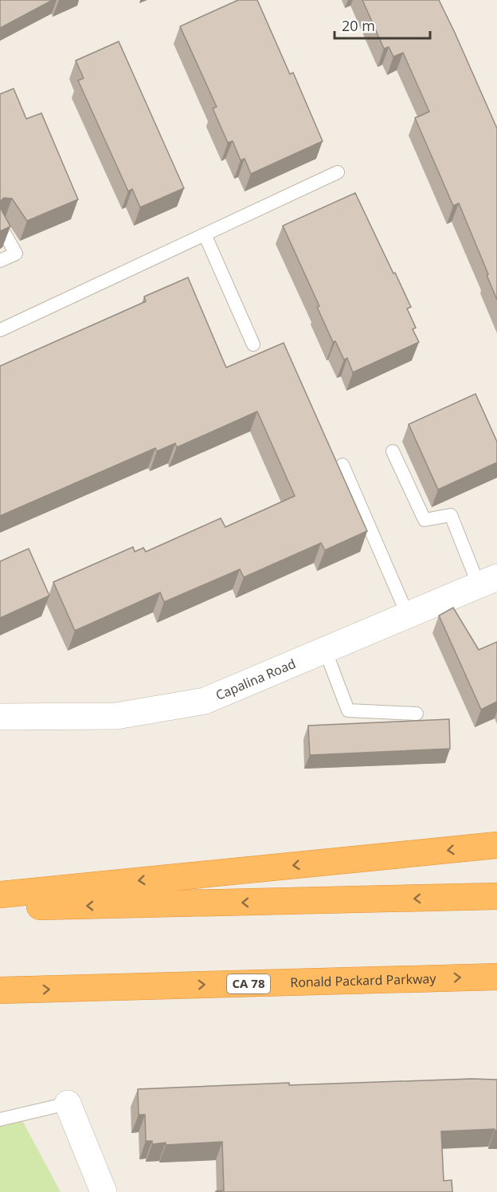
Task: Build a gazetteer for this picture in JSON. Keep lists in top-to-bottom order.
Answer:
{
  "streets": {
    "highway": ["Ronald Packard Parkway", "CA 78"],
    "street": ["Capalina Road"]
  },
  "scale_bar": "20 m"
}
